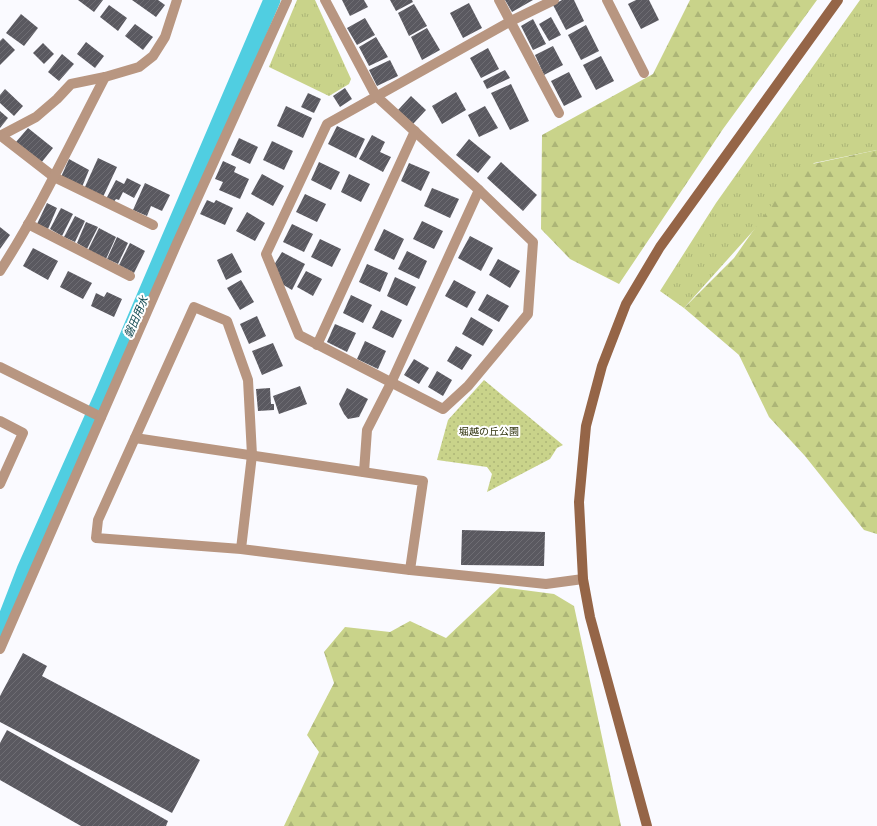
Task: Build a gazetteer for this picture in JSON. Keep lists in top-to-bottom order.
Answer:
{
  "water": ["磐田用水"],
  "parks": ["堀越の丘公園"]
}
